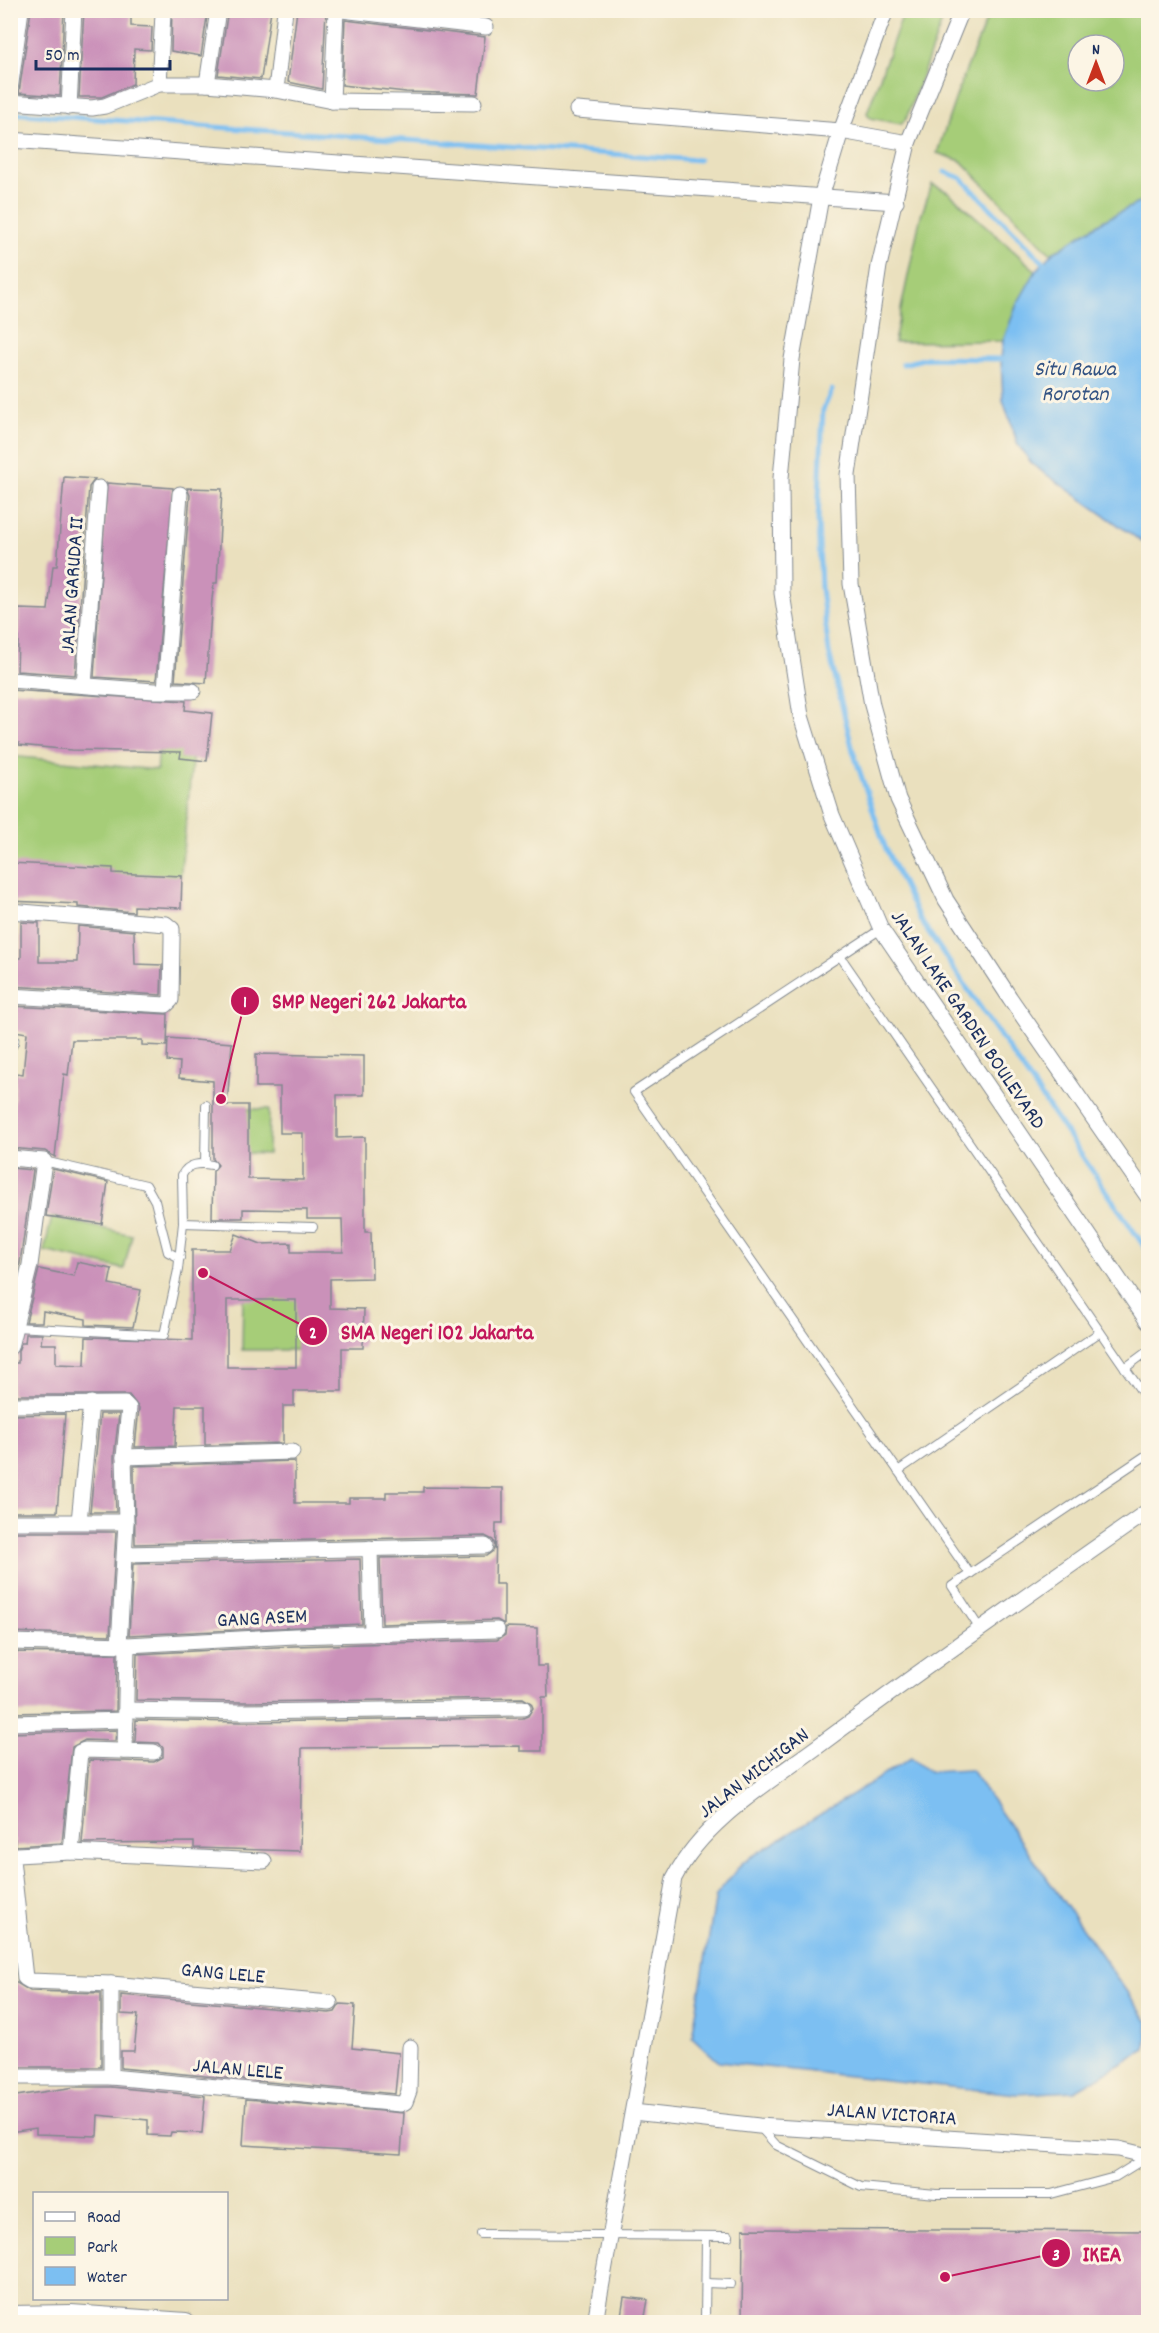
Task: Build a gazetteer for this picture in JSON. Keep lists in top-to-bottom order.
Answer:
{
  "streets": {
    "street": [
      "JALAN GARUDA II",
      "JALAN LAKE GARDEN BOULEVARD",
      "GANG ASEM",
      "JALAN MICHIGAN",
      "GANG LELE",
      "JALAN LELE",
      "JALAN VICTORIA"
    ]
  },
  "crossings": [
    ["JALAN MICHIGAN", "JALAN VICTORIA"]
  ],
  "water": ["Situ Rawa Rorotan"],
  "places": ["SMP Negeri 262 Jakarta", "SMA Negeri 102 Jakarta", "IKEA"],
  "legend": ["Road", "Park", "Water"],
  "scale_bar": "50 m",
  "north": "top"
}
